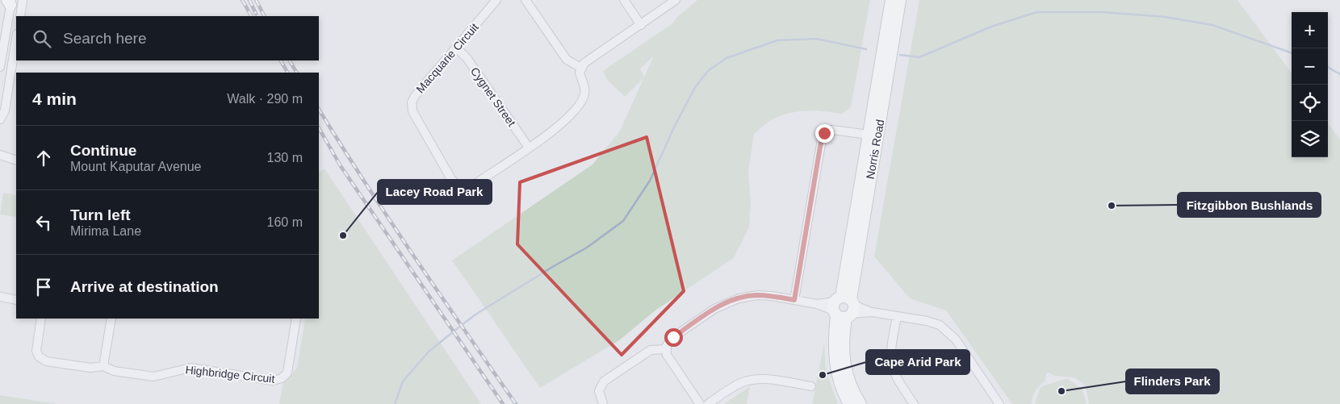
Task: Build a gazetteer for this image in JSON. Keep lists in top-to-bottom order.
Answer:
{
  "streets": {
    "main road": ["Norris Road"],
    "street": ["Macquarie Circuit", "Cygnet Street", "Highbridge Circuit"]
  },
  "crossings": [
    ["Macquarie Circuit", "Cygnet Street"]
  ],
  "places": [
    "Fitzgibbon Bushlands",
    "Lacey Road Park",
    "Cape Arid Park",
    "Flinders Park"
  ],
  "page": {
    "map_buttons": ["+", "−"],
    "search": "Search here",
    "heading": ["4 min", "Walk · 290 m"],
    "list": [
      ["Continue", "Mount Kaputar Avenue", "130 m"],
      ["Turn left", "Mirima Lane", "160 m"],
      "Arrive at destination"
    ]
  }
}
